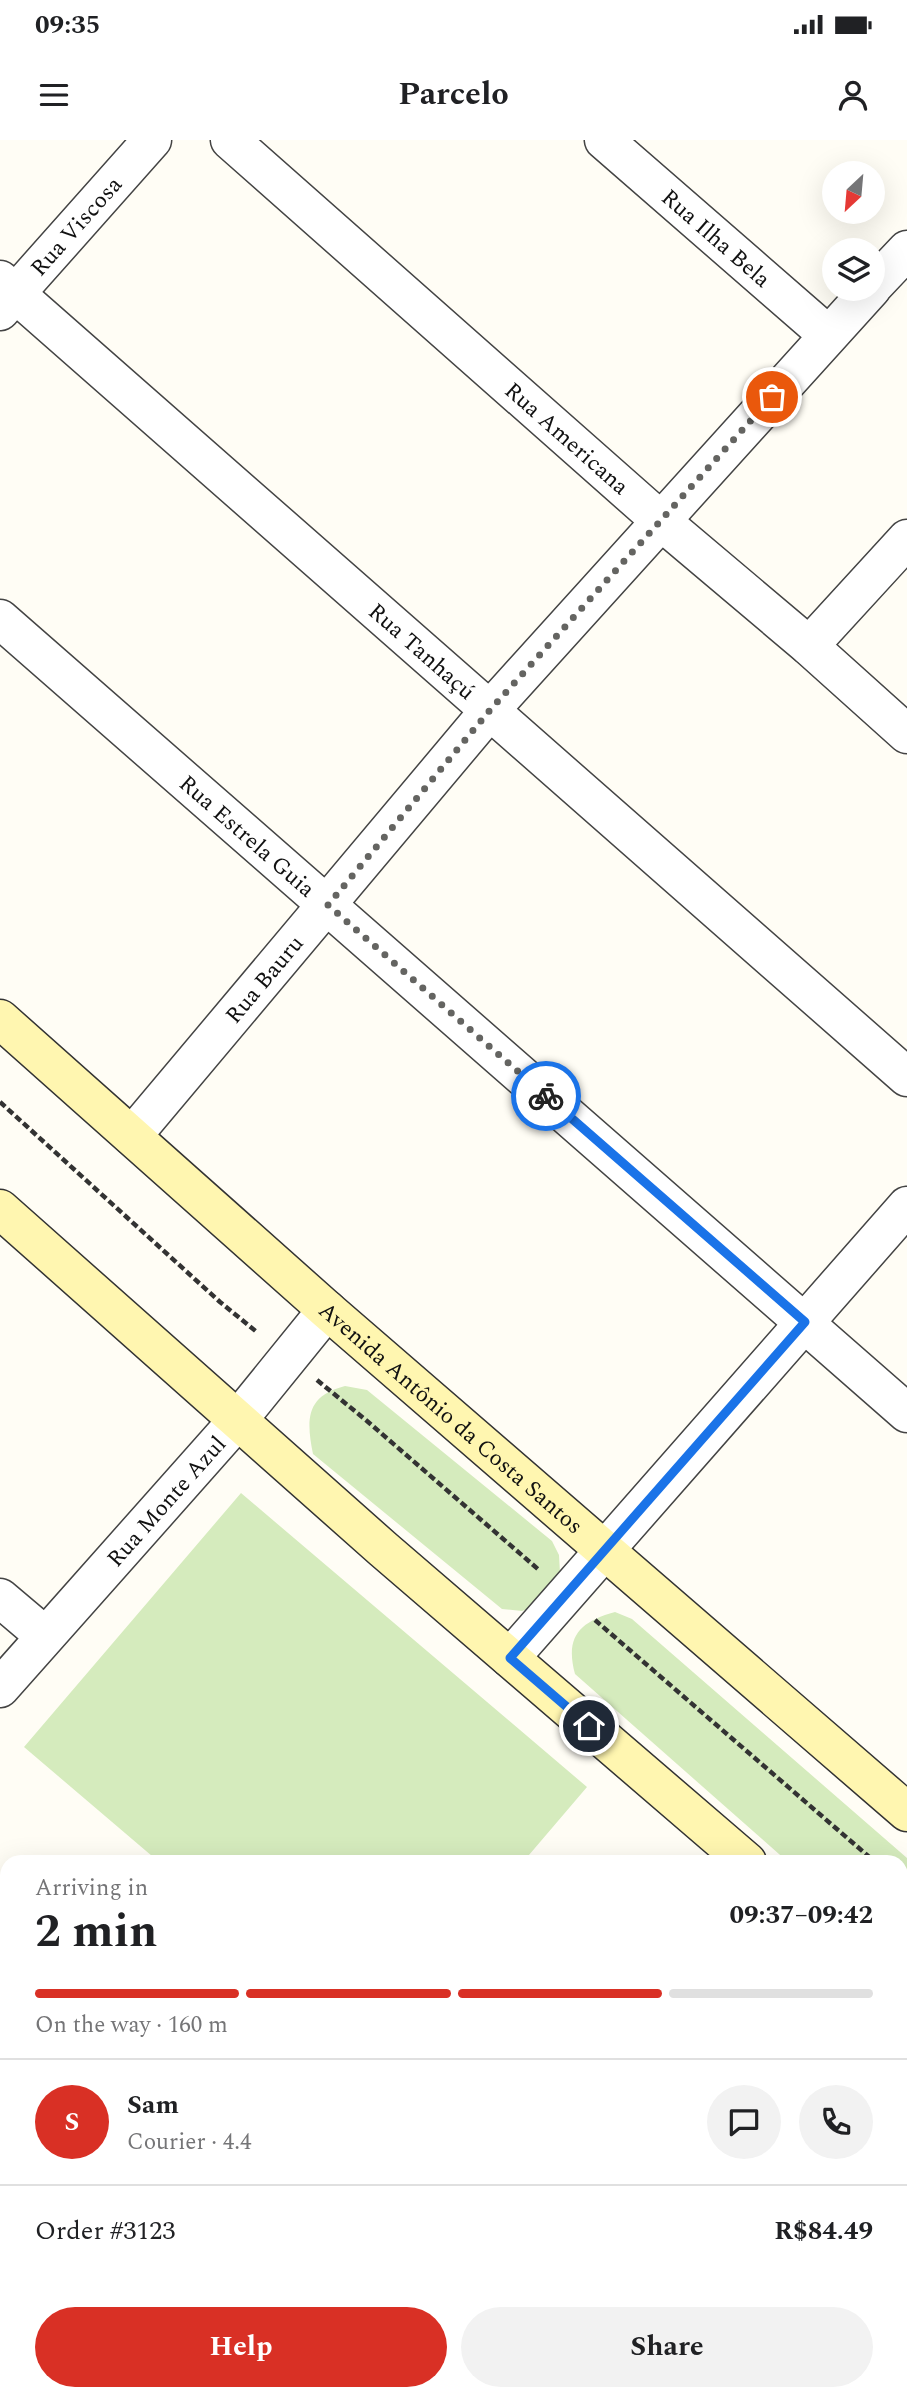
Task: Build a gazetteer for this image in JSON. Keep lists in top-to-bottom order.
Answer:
{
  "streets": {
    "street": [
      "Rua Viscosa",
      "Rua Ilha Bela",
      "Rua Americana",
      "Rua Tanhaçú",
      "Rua Estrela Guia",
      "Rua Bauru",
      "Avenida Antônio da Costa Santos",
      "Rua Monte Azul"
    ]
  },
  "crossings": [
    ["Rua Viscosa", "Rua Tanhaçú"],
    ["Rua Ilha Bela", "Rua Bauru"],
    ["Rua Americana", "Rua Bauru"],
    ["Rua Tanhaçú", "Rua Bauru"],
    ["Rua Estrela Guia", "Rua Bauru"],
    ["Rua Bauru", "Avenida Antônio da Costa Santos"],
    ["Avenida Antônio da Costa Santos", "Rua Monte Azul"]
  ],
  "north": "bottom left",
  "page": {
    "status": "09:35",
    "header": "Parcelo",
    "heading": ["2 min", "Arriving in", "09:37–09:42"],
    "panel": [
      "Sam",
      "Courier · 4.4",
      "Order #3123",
      "R$84.49"
    ],
    "bar": "On the way · 160 m",
    "round": "S",
    "buttons": ["Help", "Share"]
  }
}
